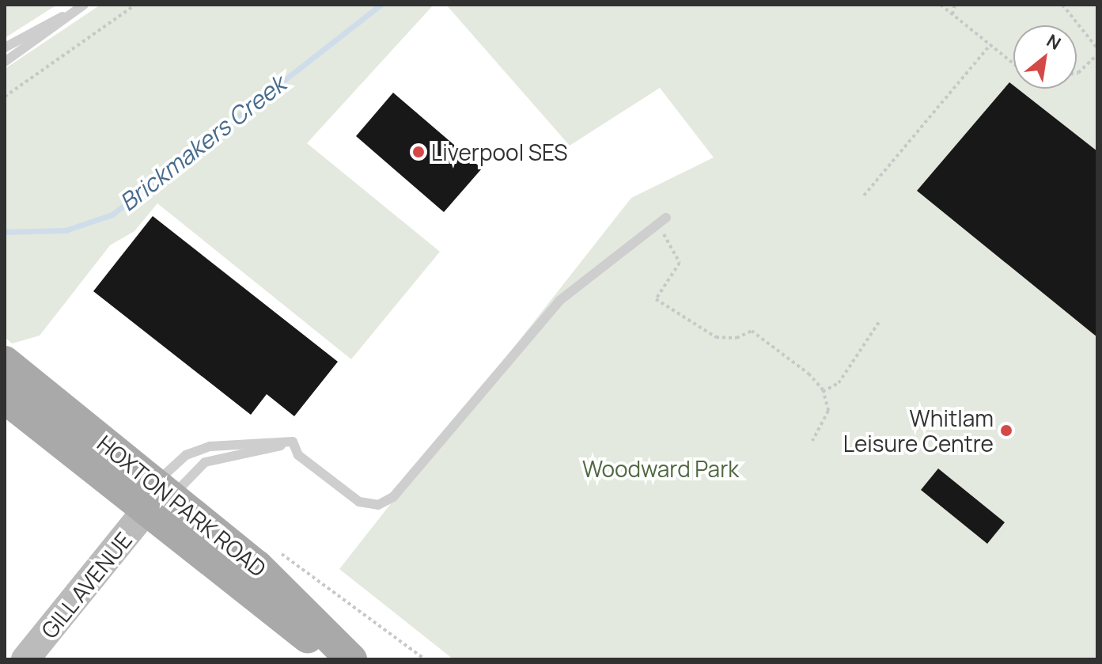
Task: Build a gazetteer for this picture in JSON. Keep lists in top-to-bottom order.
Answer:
{
  "streets": {
    "main road": ["HOXTON PARK ROAD"],
    "street": ["GILL AVENUE"]
  },
  "crossings": [
    ["HOXTON PARK ROAD", "GILL AVENUE"]
  ],
  "water": ["Brickmakers Creek"],
  "parks": ["Woodward Park"],
  "places": ["Liverpool SES", "Whitlam Leisure Centre"],
  "north": "top right"
}
